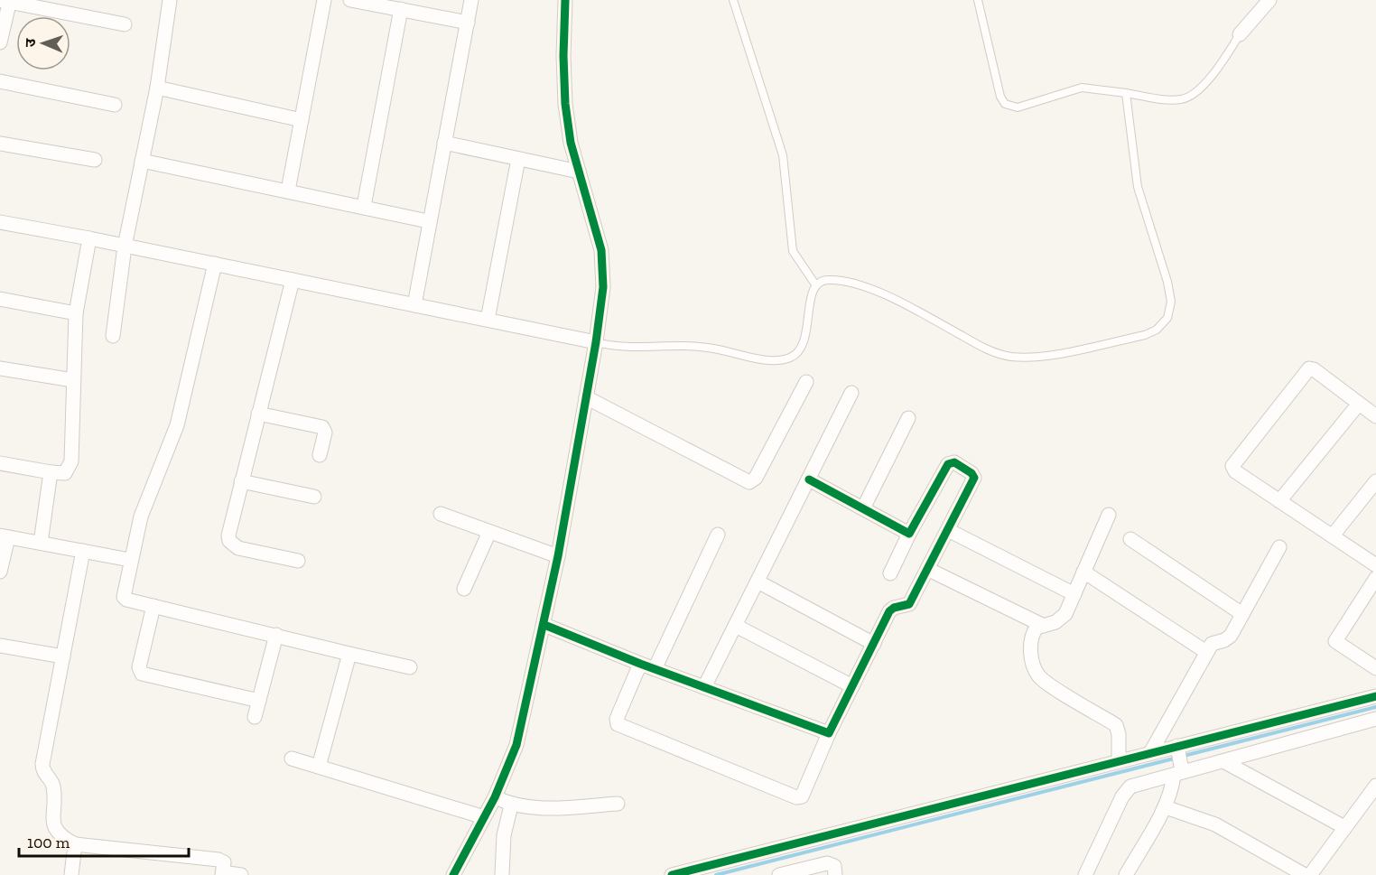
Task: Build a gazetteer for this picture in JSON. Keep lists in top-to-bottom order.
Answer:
{
  "scale_bar": "100 m",
  "north": "left"
}
